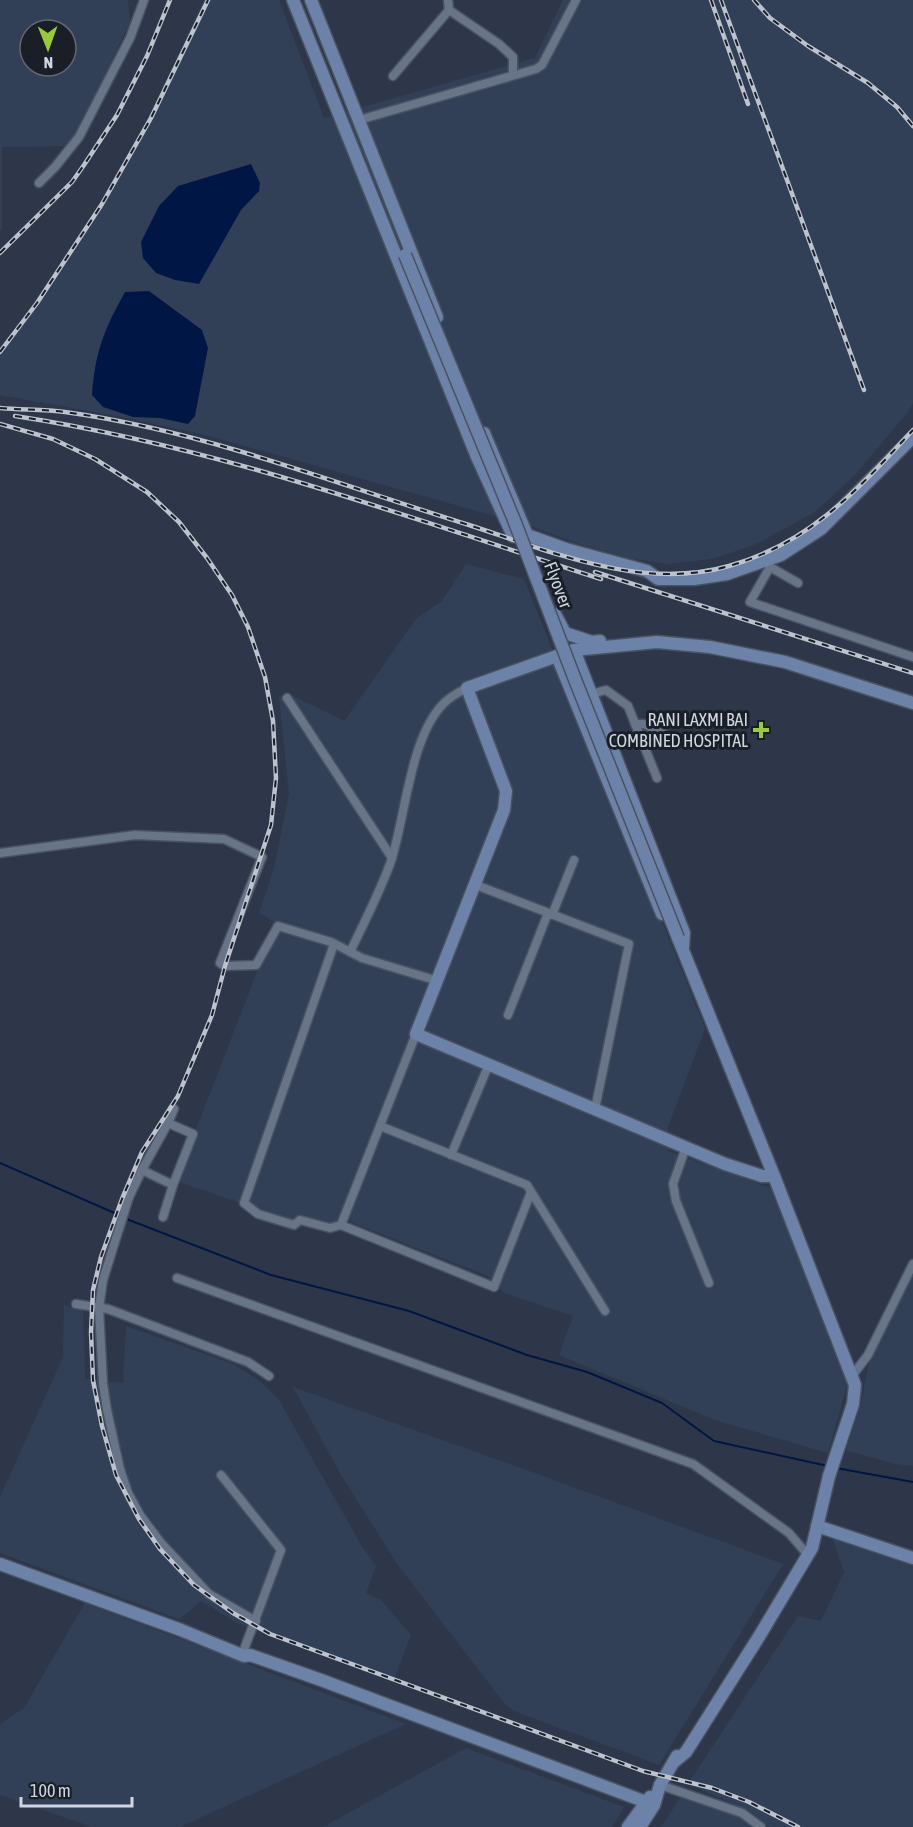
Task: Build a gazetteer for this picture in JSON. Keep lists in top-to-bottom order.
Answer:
{
  "streets": {
    "street": ["Flyover"]
  },
  "places": {
    "health": ["RANI LAXMI BAI COMBINED HOSPITAL"]
  },
  "scale_bar": "100 m",
  "north": "bottom"
}
